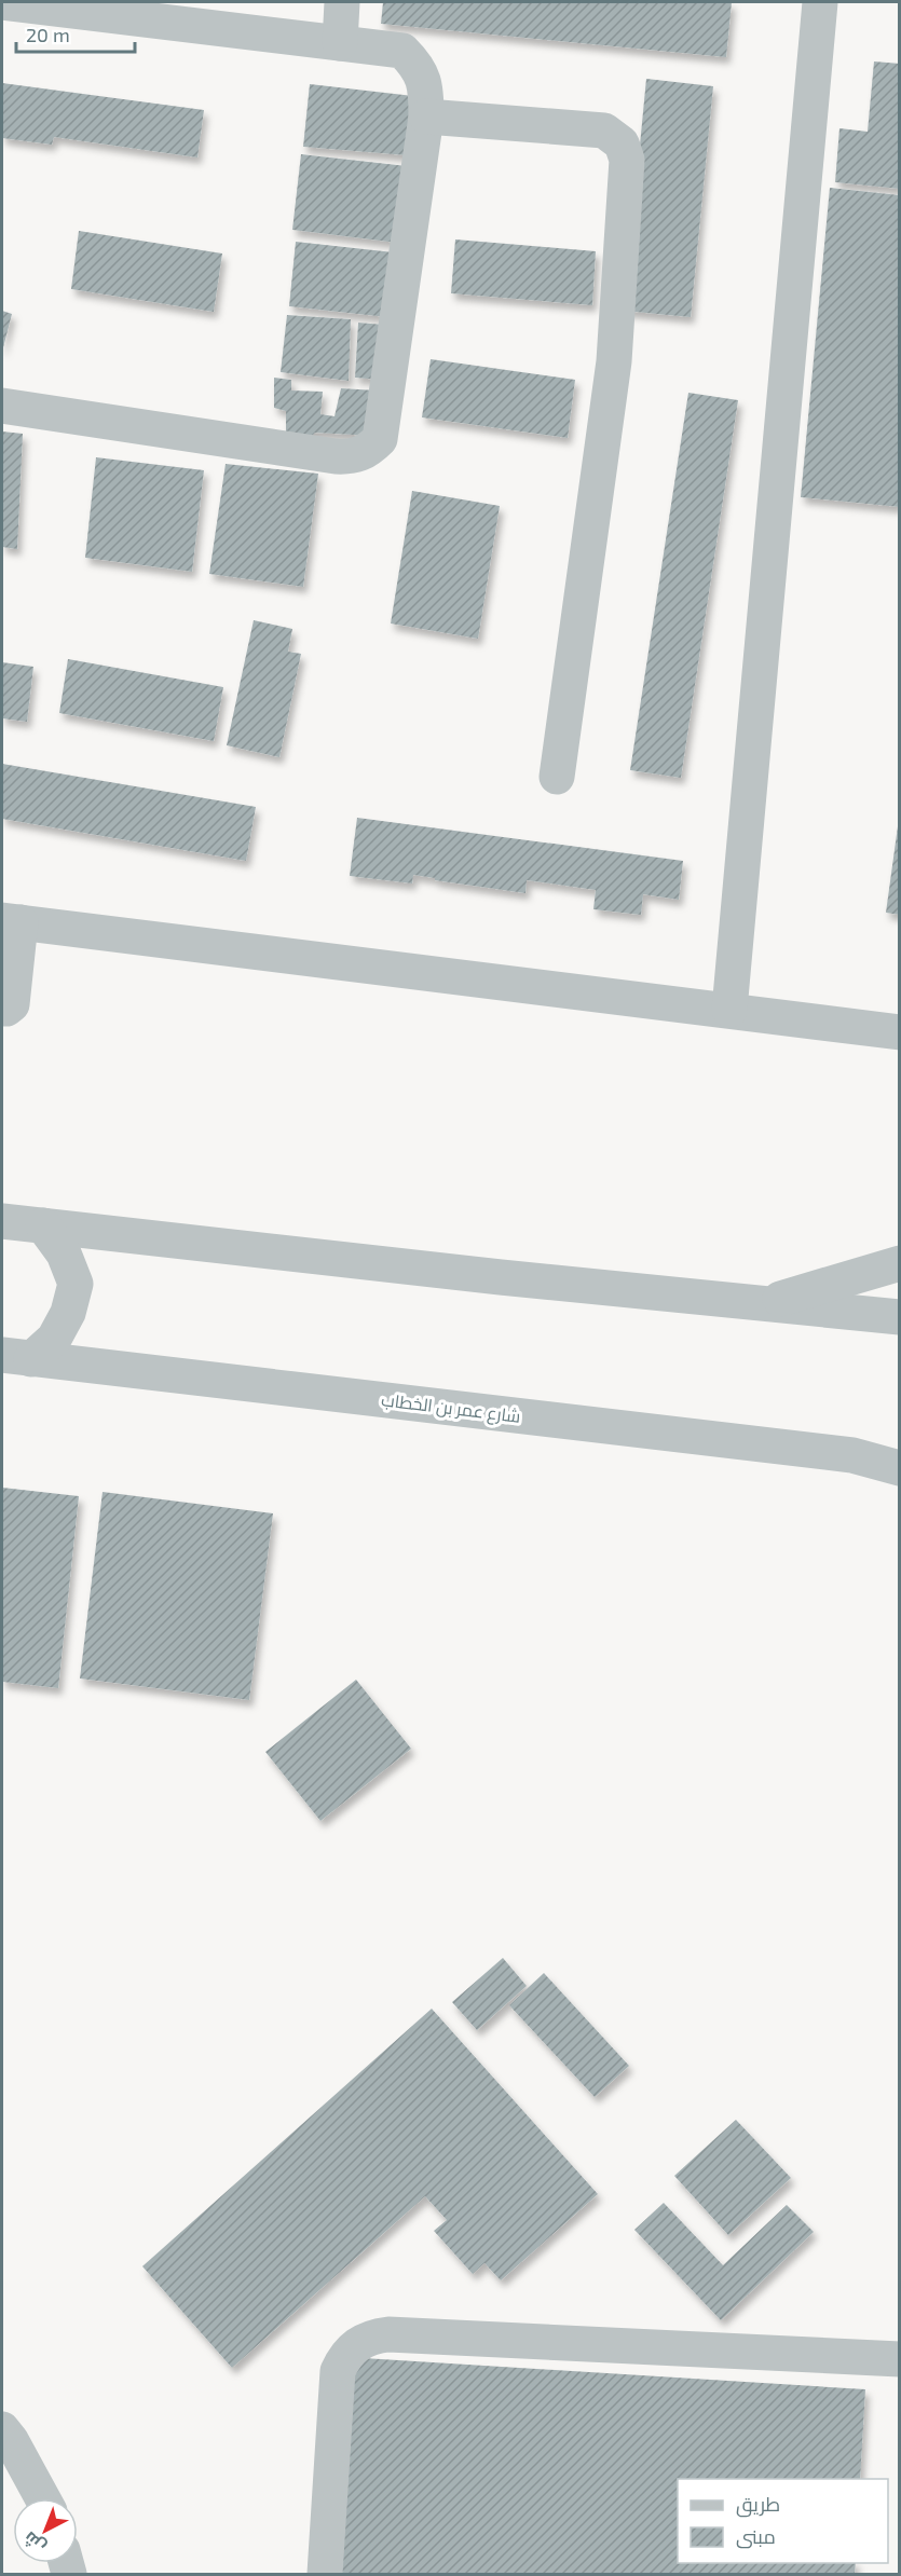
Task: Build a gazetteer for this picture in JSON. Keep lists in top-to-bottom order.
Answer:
{
  "streets": {
    "street": ["شارع عمر بن الخطاب"]
  },
  "legend": ["طريق", "مبنى"],
  "scale_bar": "20 m",
  "north": "bottom left"
}
